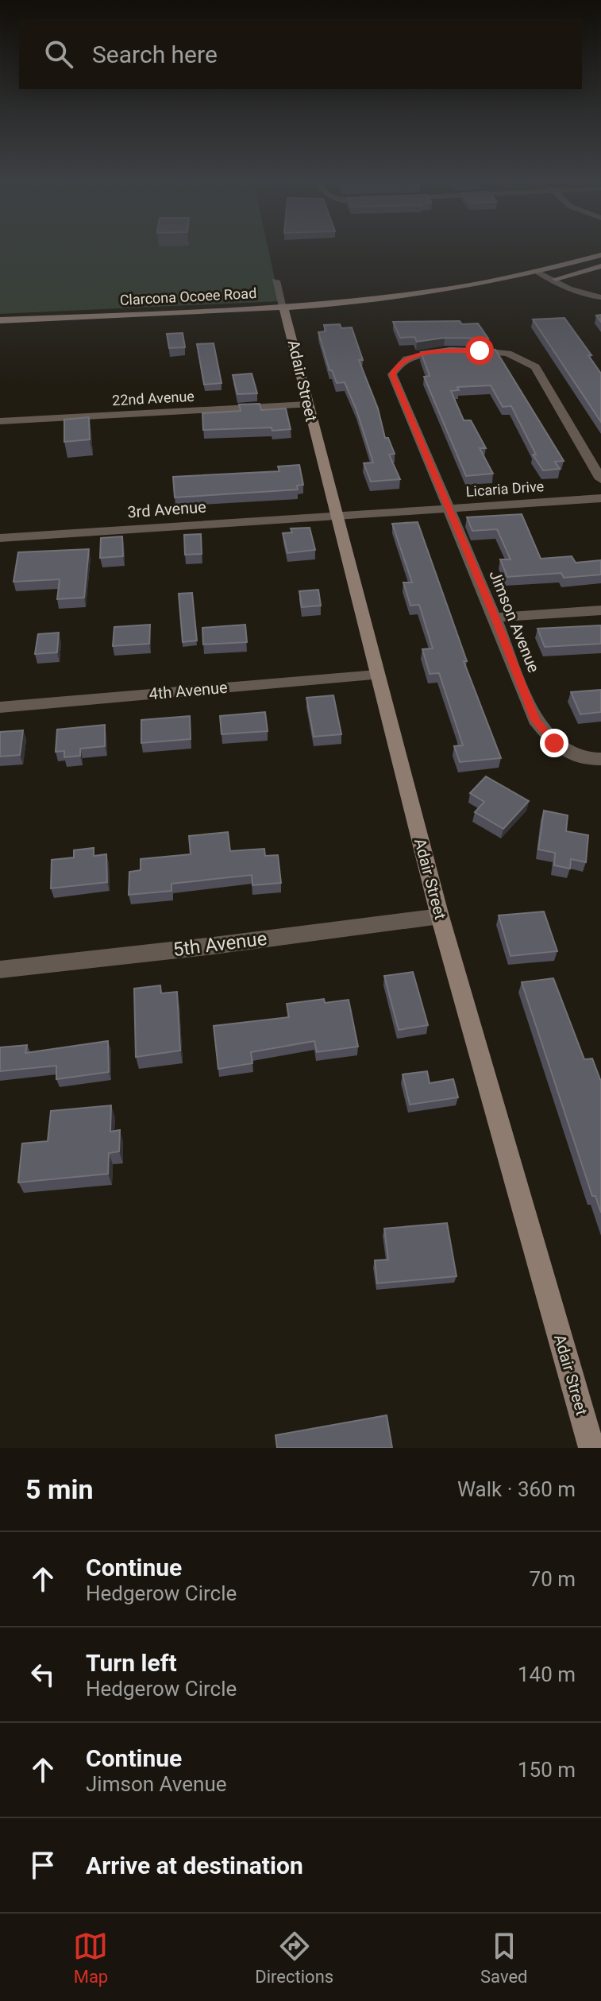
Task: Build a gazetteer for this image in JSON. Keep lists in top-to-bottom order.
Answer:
{
  "streets": {
    "street": [
      "Clarcona Ocoee Road",
      "Adair Street",
      "22nd Avenue",
      "Licaria Drive",
      "3rd Avenue",
      "Jimson Avenue",
      "4th Avenue",
      "5th Avenue"
    ]
  },
  "crossings": [
    ["Clarcona Ocoee Road", "Adair Street"],
    ["Adair Street", "22nd Avenue"],
    ["Adair Street", "Licaria Drive"],
    ["Adair Street", "3rd Avenue"],
    ["Adair Street", "4th Avenue"],
    ["Adair Street", "5th Avenue"],
    ["Licaria Drive", "3rd Avenue"],
    ["Licaria Drive", "Jimson Avenue"]
  ],
  "page": {
    "search": "Search here",
    "heading": ["5 min", "Walk · 360 m"],
    "list": [
      ["Continue", "Hedgerow Circle", "70 m"],
      ["Turn left", "Hedgerow Circle", "140 m"],
      ["Continue", "Jimson Avenue", "150 m"],
      "Arrive at destination"
    ],
    "nav": ["Map", "Directions", "Saved"]
  }
}
